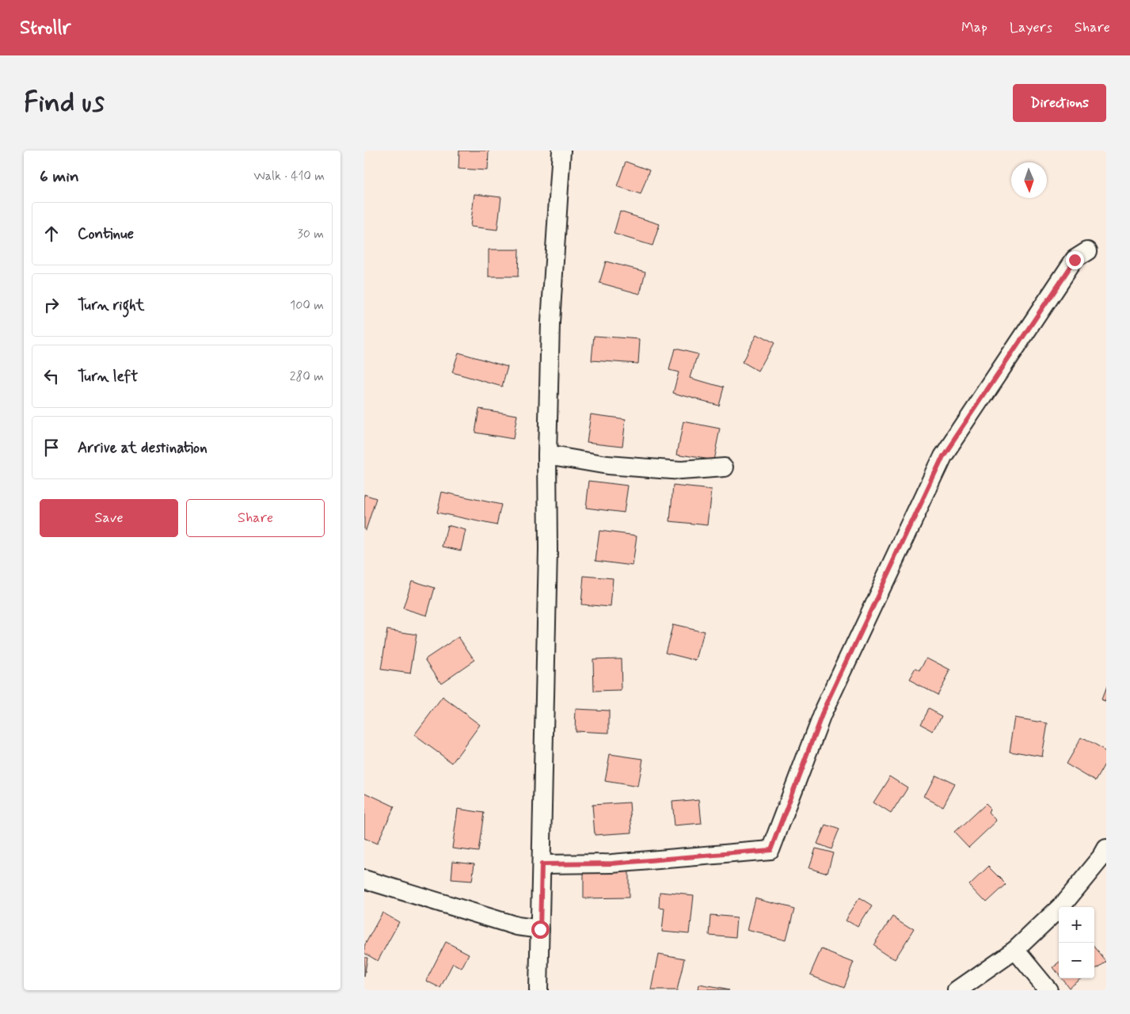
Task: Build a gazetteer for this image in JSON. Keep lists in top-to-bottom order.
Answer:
{
  "north": "bottom",
  "page": {
    "header": "Strollr",
    "nav": ["Map", "Layers", "Share"],
    "buttons": [
      "Directions",
      ["Save", "Share"]
    ],
    "title": "Find us",
    "heading": ["6 min", "Walk · 410 m"],
    "list": [
      ["Continue", "30 m"],
      ["Turn right", "100 m"],
      ["Turn left", "280 m"],
      "Arrive at destination"
    ],
    "map_buttons": ["+", "−"]
  }
}
